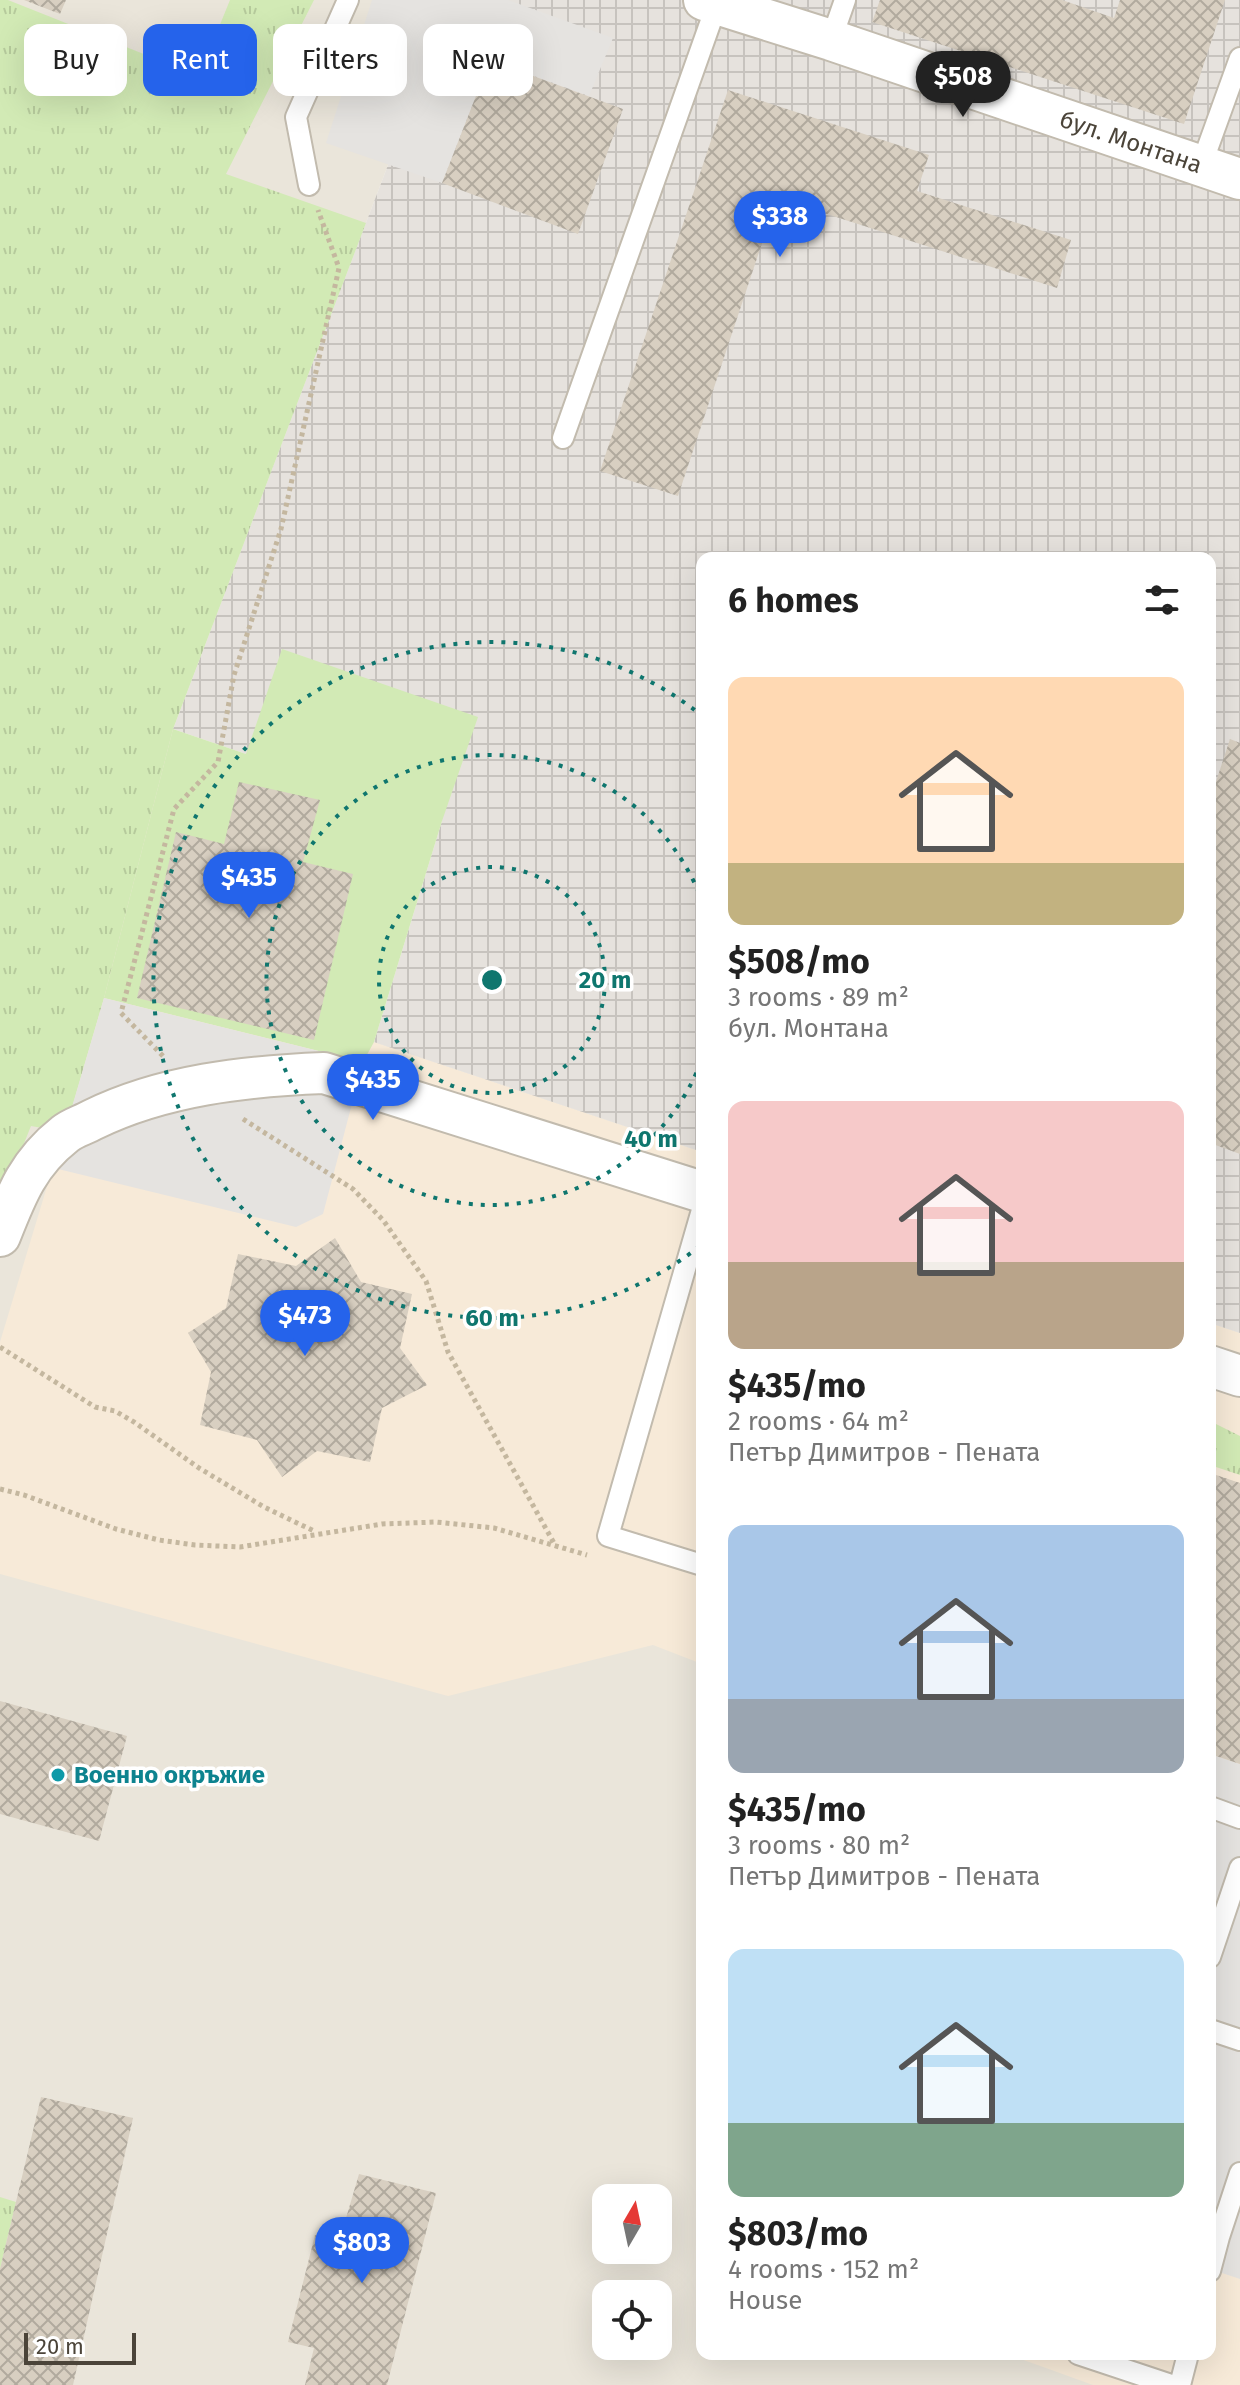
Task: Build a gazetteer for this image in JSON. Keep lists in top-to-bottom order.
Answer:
{
  "streets": {
    "street": ["бул. Монтана"]
  },
  "places": ["Военно окръжие"],
  "scale_bar": "20 m",
  "north": "top",
  "page": {
    "chip": [
      "Buy",
      "Rent",
      "Filters",
      "New"
    ],
    "price": [
      "$508",
      "$338",
      "$435",
      "$435",
      "$473",
      "$803"
    ],
    "heading": "6 homes",
    "list": [
      {
        "name": "$508/mo",
        "note": "3 rooms · 89 m² · бул. Монтана"
      },
      {
        "name": "$435/mo",
        "note": "2 rooms · 64 m² · Петър Димитров - Пената"
      },
      {
        "name": "$435/mo",
        "note": "3 rooms · 80 m² · Петър Димитров - Пената"
      },
      {
        "name": "$803/mo",
        "note": "4 rooms · 152 m² · House"
      }
    ],
    "scale": "20 m"
  },
  "rings": ["20 m", "40 m", "60 m"]
}
